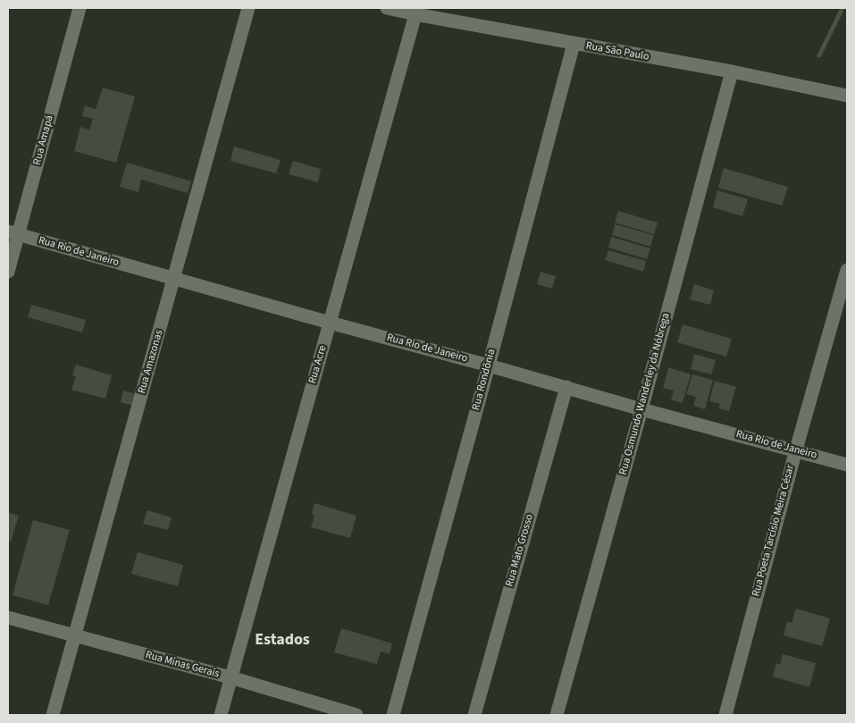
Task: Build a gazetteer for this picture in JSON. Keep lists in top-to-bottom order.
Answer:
{
  "streets": {
    "street": [
      "Rua São Paulo",
      "Rua Amapá",
      "Rua Rio de Janeiro",
      "Rua Amazonas",
      "Rua Acre",
      "Rua Rondônia",
      "Rua Osmundo Wanderley da Nóbrega",
      "Rua Poeta Tarcísio Meira César",
      "Rua Mato Grosso",
      "Rua Minas Gerais"
    ]
  },
  "crossings": [
    ["Rua São Paulo", "Rua Acre"],
    ["Rua São Paulo", "Rua Rondônia"],
    ["Rua São Paulo", "Rua Osmundo Wanderley da Nóbrega"],
    ["Rua Amapá", "Rua Rio de Janeiro"],
    ["Rua Rio de Janeiro", "Rua Amazonas"],
    ["Rua Rio de Janeiro", "Rua Acre"],
    ["Rua Rio de Janeiro", "Rua Rondônia"],
    ["Rua Rio de Janeiro", "Rua Osmundo Wanderley da Nóbrega"],
    ["Rua Rio de Janeiro", "Rua Poeta Tarcísio Meira César"],
    ["Rua Rio de Janeiro", "Rua Mato Grosso"],
    ["Rua Amazonas", "Rua Minas Gerais"],
    ["Rua Acre", "Rua Minas Gerais"]
  ],
  "districts": ["Estados"]
}
